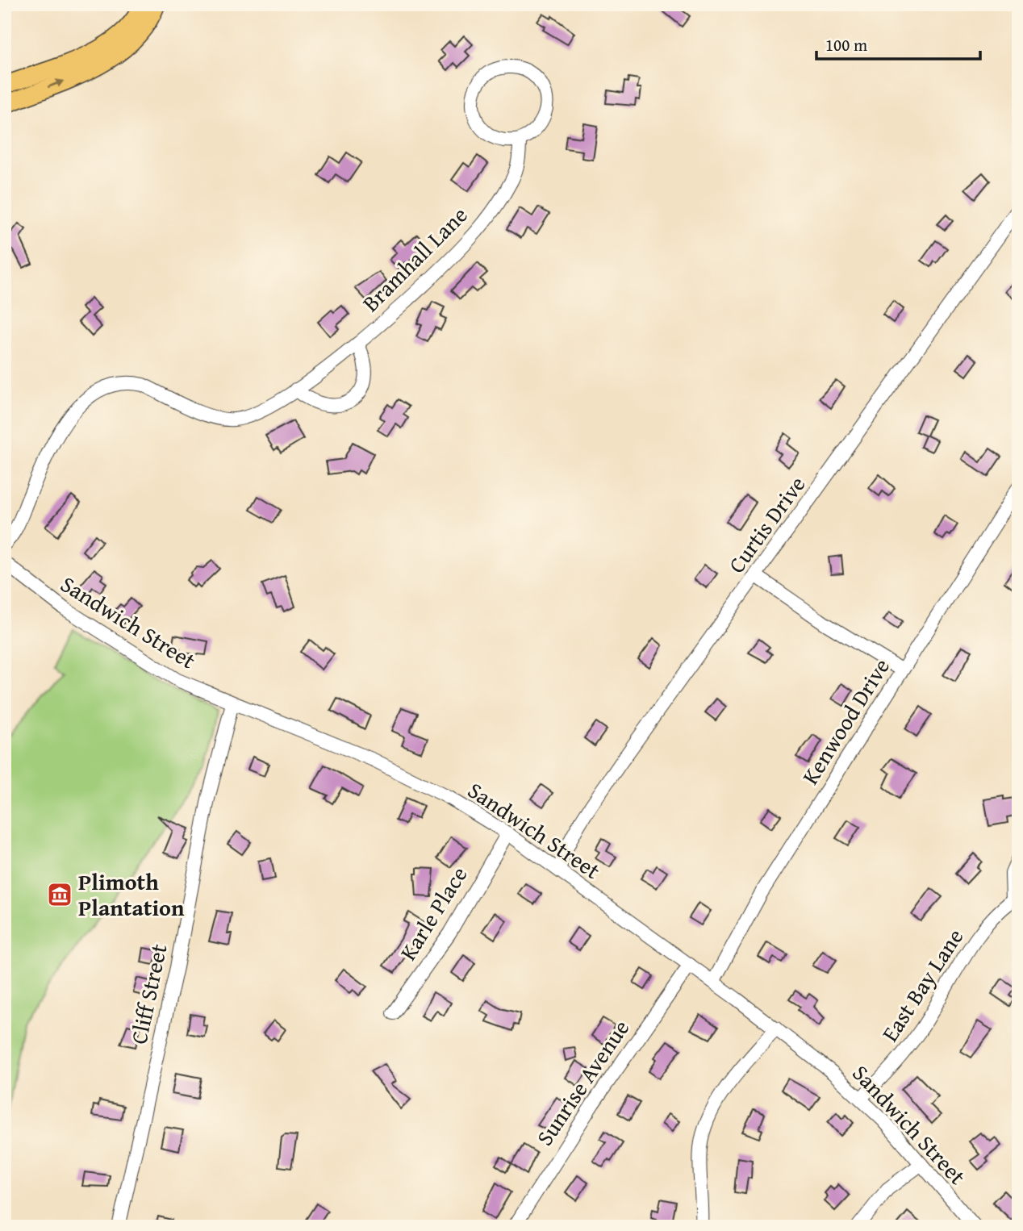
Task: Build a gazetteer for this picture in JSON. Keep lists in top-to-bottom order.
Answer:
{
  "streets": {
    "street": [
      "Bramhall Lane",
      "Curtis Drive",
      "Sandwich Street",
      "Kenwood Drive",
      "Karle Place",
      "East Bay Lane",
      "Cliff Street",
      "Sunrise Avenue"
    ]
  },
  "crossings": [
    ["Curtis Drive", "Sandwich Street"],
    ["Sandwich Street", "Kenwood Drive"],
    ["Sandwich Street", "Karle Place"],
    ["Sandwich Street", "East Bay Lane"],
    ["Sandwich Street", "Cliff Street"],
    ["Sandwich Street", "Sunrise Avenue"]
  ],
  "places": {
    "museum": ["Plimoth Plantation"]
  },
  "scale_bar": "100 m"
}
